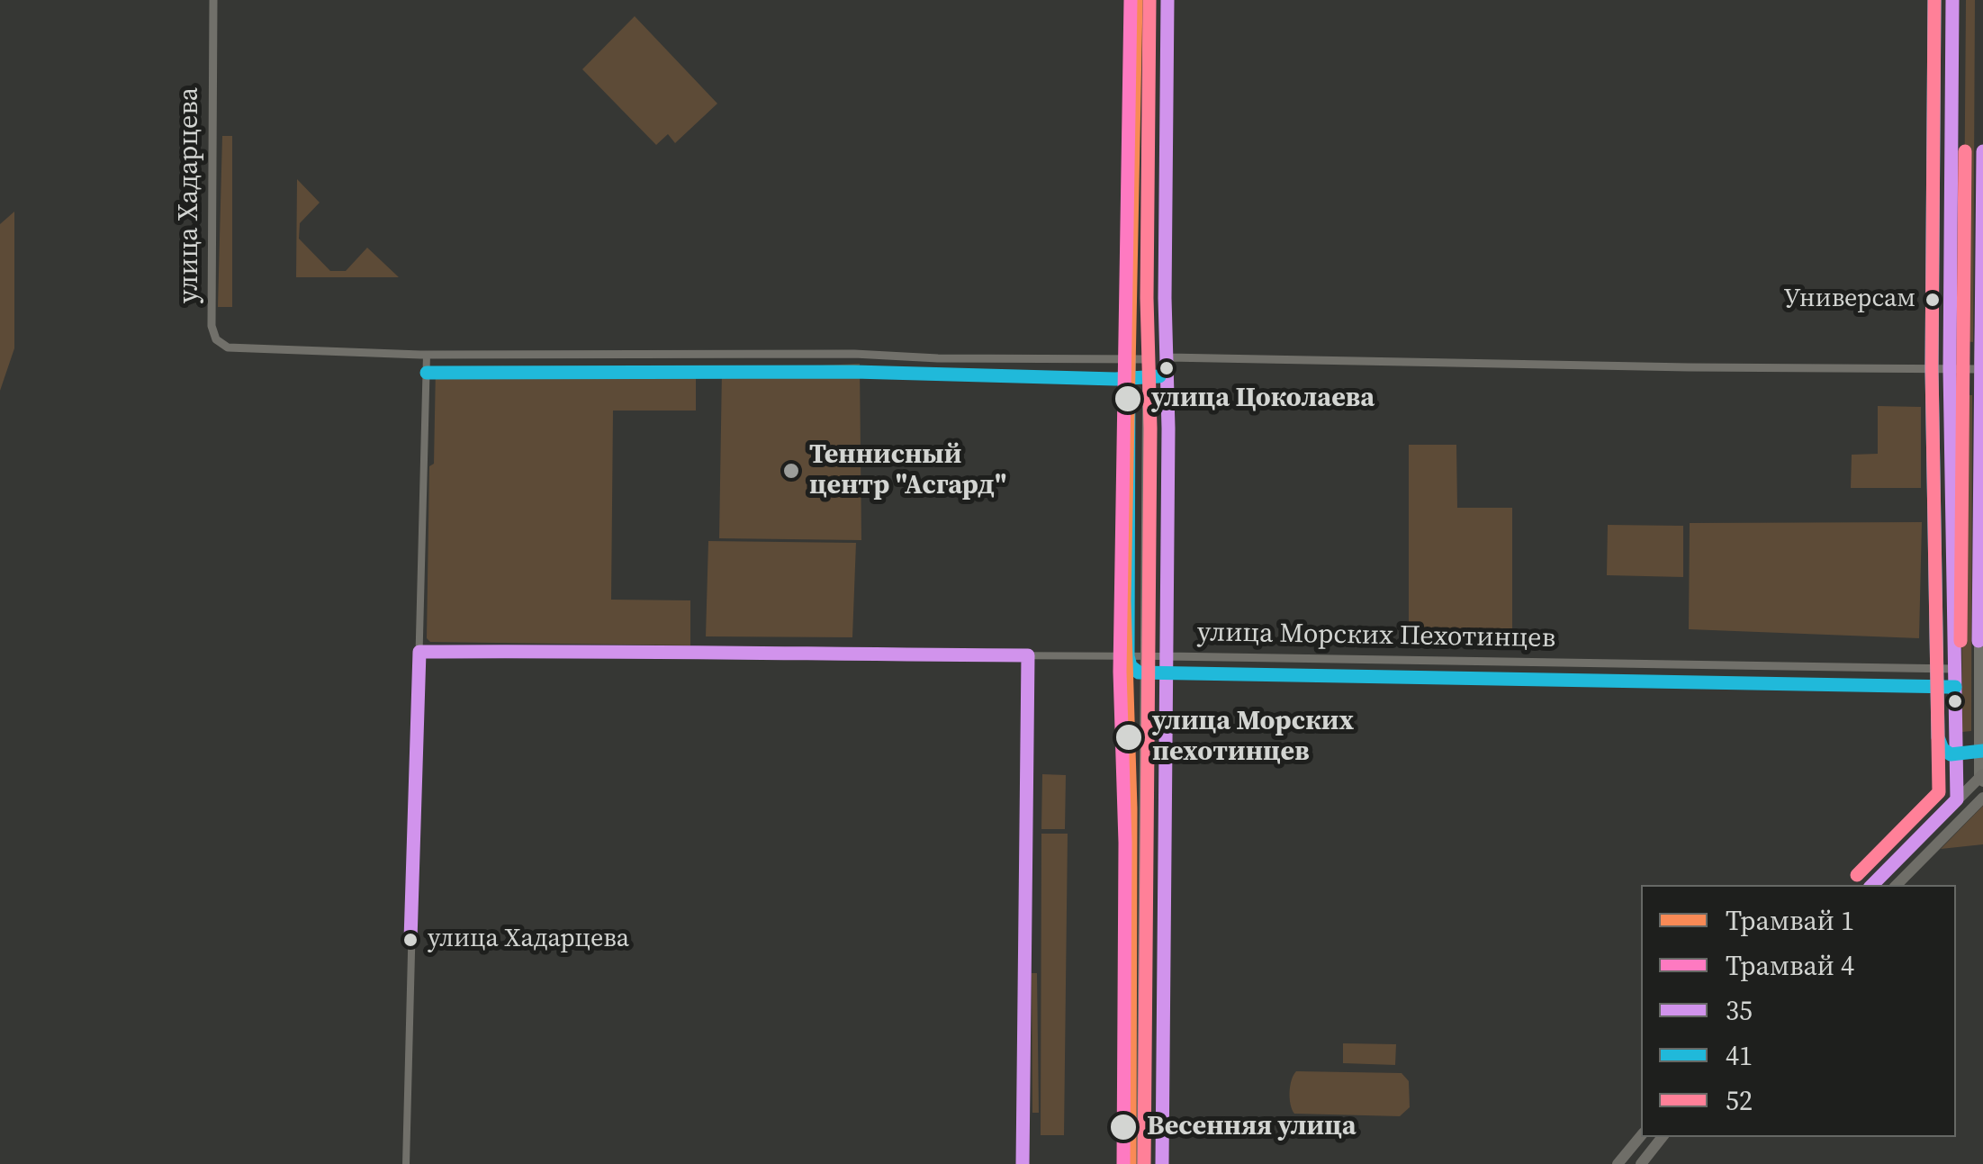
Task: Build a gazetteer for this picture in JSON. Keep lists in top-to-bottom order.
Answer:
{
  "streets": {
    "street": ["улица Хадарцева", "улица Морских Пехотинцев"]
  },
  "places": [
    "Универсам",
    "улица Цоколаева",
    "Теннисный центр \"Асгард\"",
    "улица Морских пехотинцев",
    "улица Хадарцева",
    "Весенняя улица"
  ],
  "lines": [
    "tram line 1",
    "tram line 4",
    "transit line 35",
    "transit line 41",
    "transit line 52"
  ],
  "legend": [
    "Трамвай 1",
    "Трамвай 4",
    "35",
    "41",
    "52"
  ]
}
